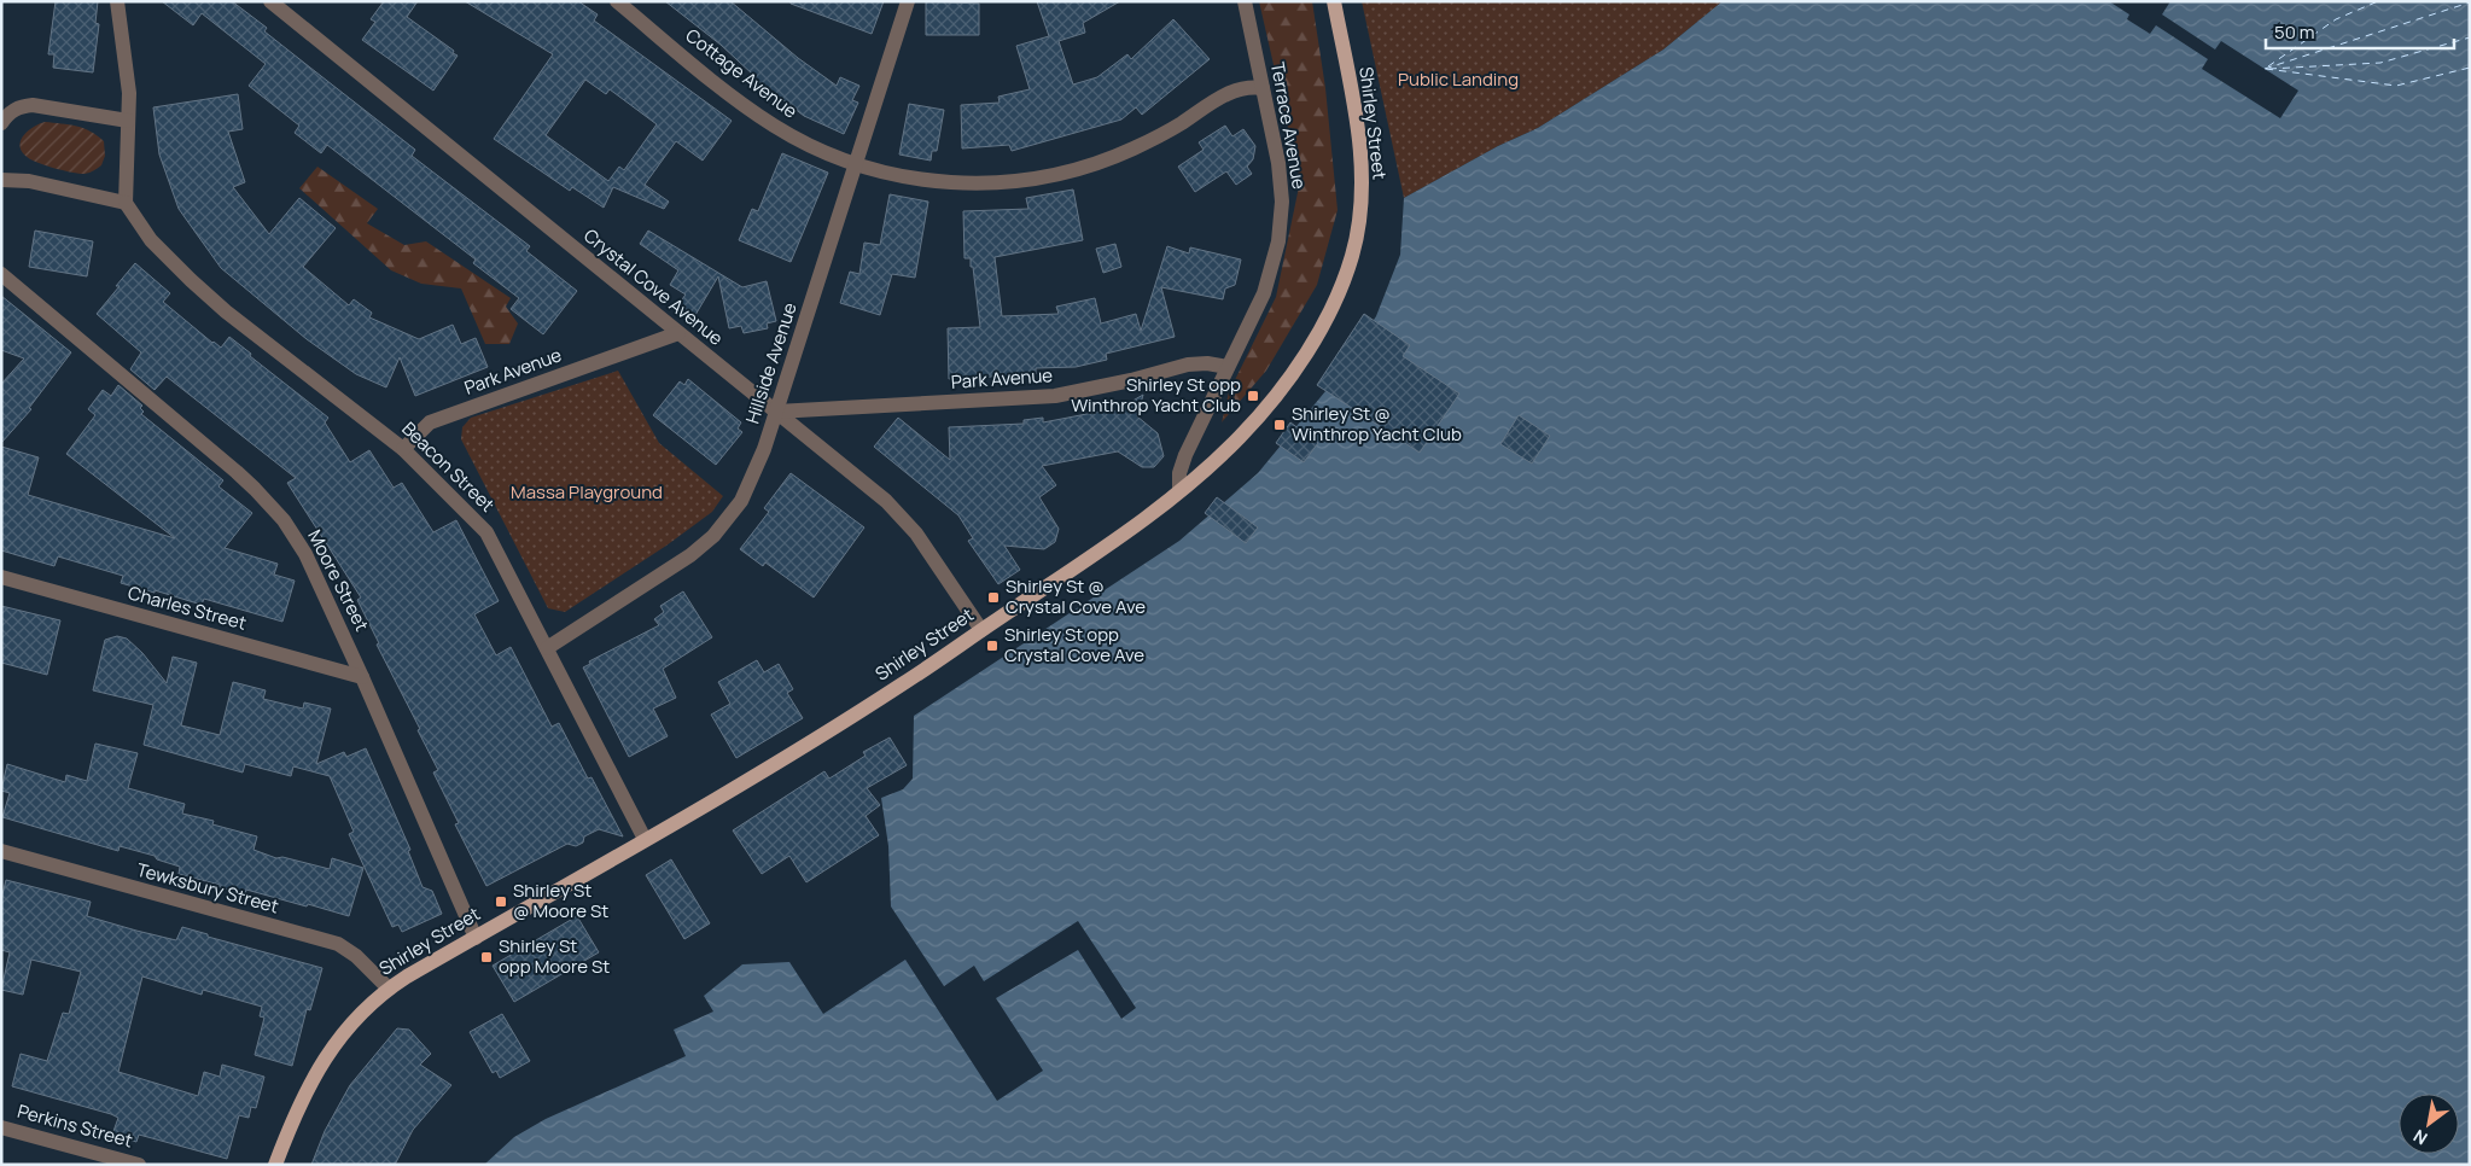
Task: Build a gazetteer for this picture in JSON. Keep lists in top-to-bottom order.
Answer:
{
  "streets": {
    "main road": ["Shirley Street"],
    "street": [
      "Cottage Avenue",
      "Terrace Avenue",
      "Crystal Cove Avenue",
      "Hillside Avenue",
      "Park Avenue",
      "Beacon Street",
      "Moore Street",
      "Charles Street",
      "Tewksbury Street",
      "Perkins Street"
    ]
  },
  "crossings": [
    ["Cottage Avenue", "Terrace Avenue"],
    ["Cottage Avenue", "Hillside Avenue"],
    ["Shirley Street", "Terrace Avenue"],
    ["Shirley Street", "Crystal Cove Avenue"],
    ["Shirley Street", "Beacon Street"],
    ["Shirley Street", "Moore Street"],
    ["Shirley Street", "Tewksbury Street"],
    ["Terrace Avenue", "Park Avenue"],
    ["Crystal Cove Avenue", "Hillside Avenue"],
    ["Crystal Cove Avenue", "Park Avenue"],
    ["Hillside Avenue", "Park Avenue"],
    ["Hillside Avenue", "Beacon Street"],
    ["Park Avenue", "Beacon Street"],
    ["Moore Street", "Charles Street"]
  ],
  "parks": ["Public Landing", "Massa Playground"],
  "places": {
    "transit": [
      "Shirley St opp Winthrop Yacht Club",
      "Shirley St @ Winthrop Yacht Club",
      "Shirley St @ Crystal Cove Ave",
      "Shirley St opp Crystal Cove Ave",
      "Shirley St @ Moore St",
      "Shirley St opp Moore St"
    ]
  },
  "scale_bar": "50 m",
  "north": "bottom left"
}
